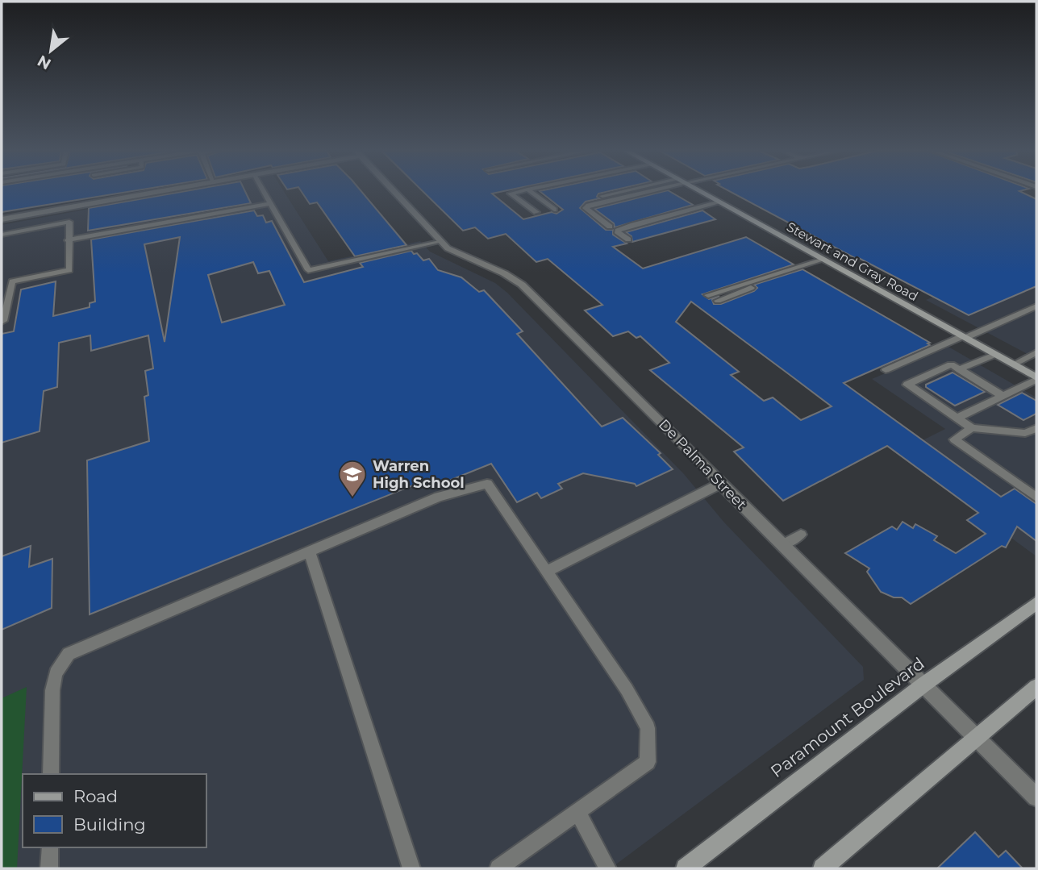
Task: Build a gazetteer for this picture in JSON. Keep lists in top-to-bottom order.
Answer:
{
  "streets": {
    "main road": ["Stewart and Gray Road", "Paramount Boulevard"],
    "street": ["De Palma Street"]
  },
  "crossings": [
    ["De Palma Street", "Paramount Boulevard"]
  ],
  "places": {
    "school or university": ["Warren High School"]
  },
  "legend": ["Road", "Building"],
  "north": "bottom left"
}
